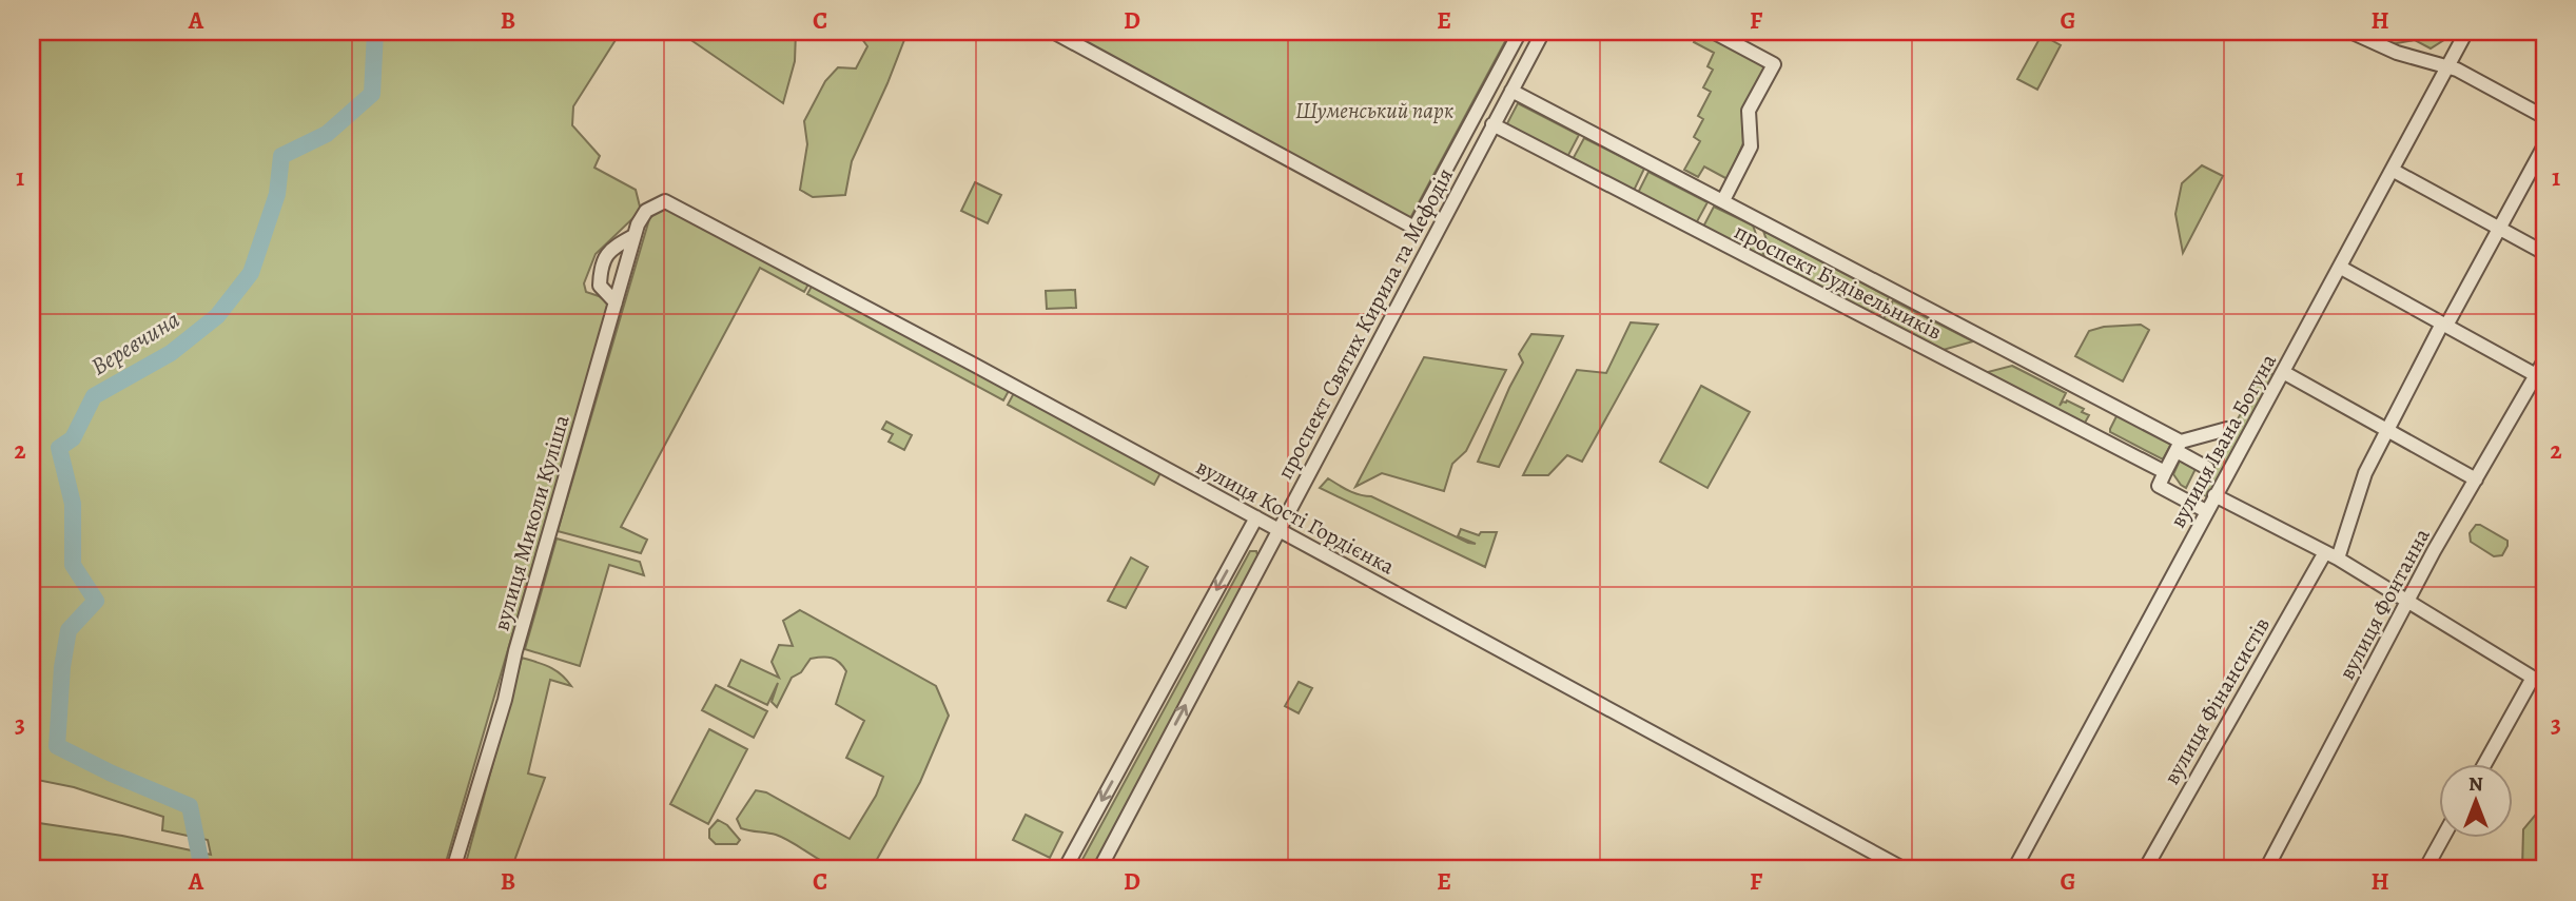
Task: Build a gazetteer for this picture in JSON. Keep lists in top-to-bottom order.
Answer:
{
  "streets": {
    "street": [
      "проспект Будівельників",
      "проспект Святих Кирила та Мефодія",
      "вулиця Івана Богуна",
      "вулиця Кості Гордієнка",
      "вулиця Миколи Куліша",
      "вулиця Фонтанна",
      "вулиця Фінансистів"
    ]
  },
  "crossings": [
    ["проспект Будівельників", "проспект Святих Кирила та Мефодія"],
    ["проспект Святих Кирила та Мефодія", "вулиця Кості Гордієнка"],
    ["вулиця Кості Гордієнка", "вулиця Миколи Куліша"]
  ],
  "water": ["Веревчина"],
  "parks": ["Шуменський парк"],
  "north": "top",
  "grid": {
    "columns": [
      "A",
      "B",
      "C",
      "D",
      "E",
      "F",
      "G",
      "H"
    ],
    "rows": ["1", "2", "3"]
  }
}
